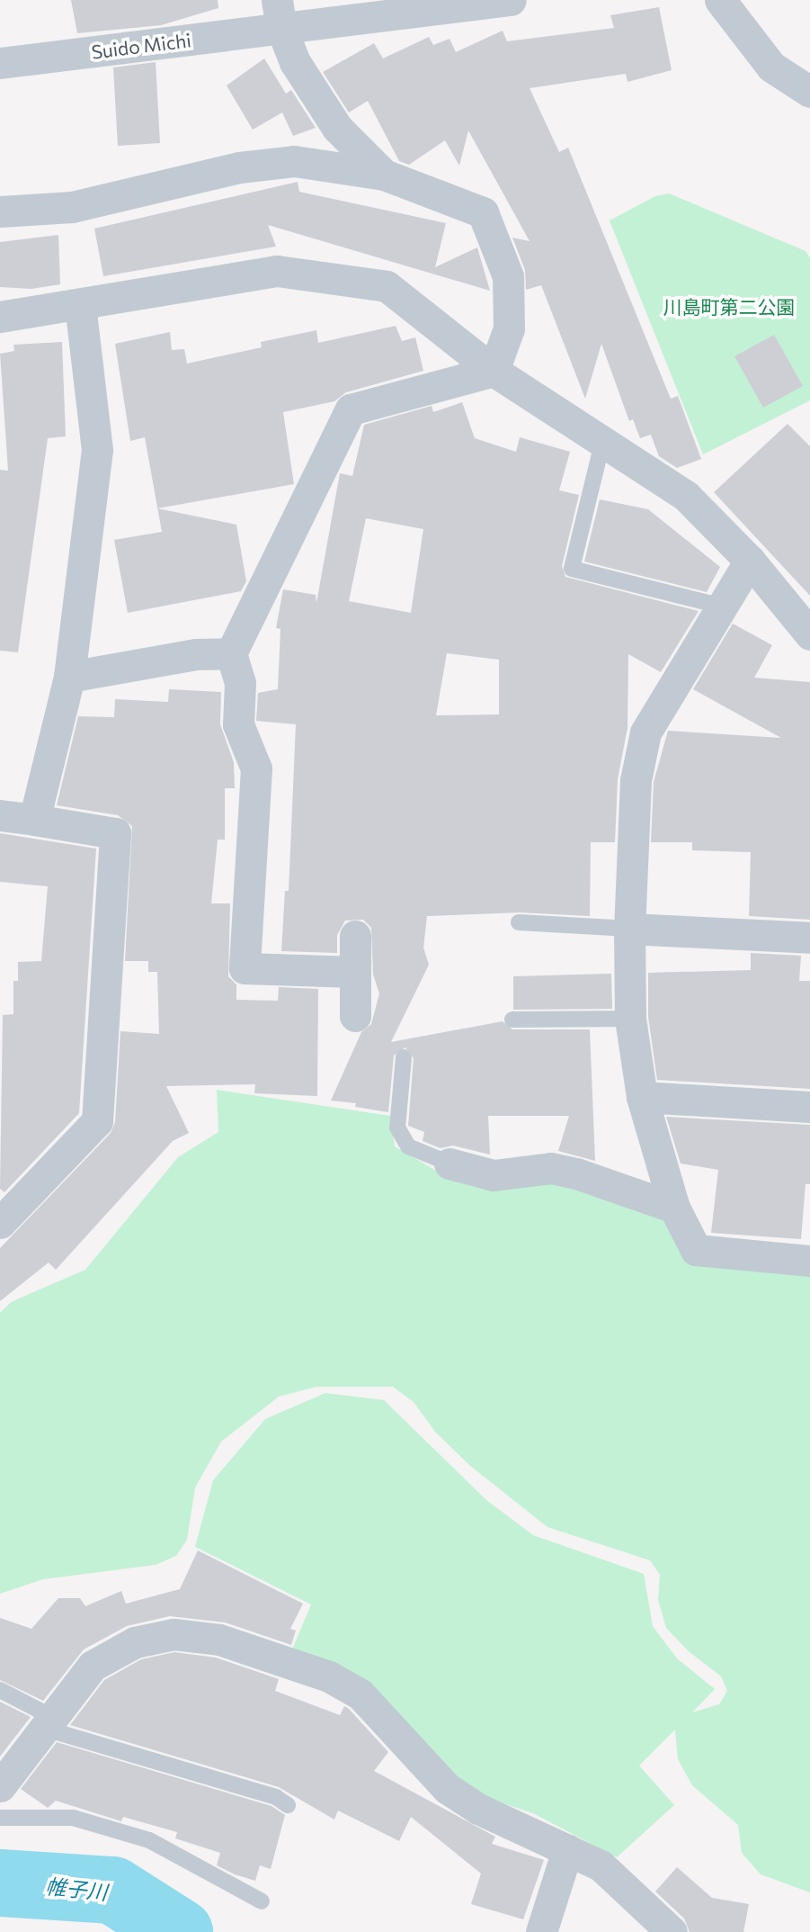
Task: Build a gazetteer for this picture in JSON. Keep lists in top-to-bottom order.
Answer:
{
  "streets": {
    "street": ["Suido Michi"]
  },
  "water": ["帷子川"],
  "parks": ["川島町第二公園"]
}
